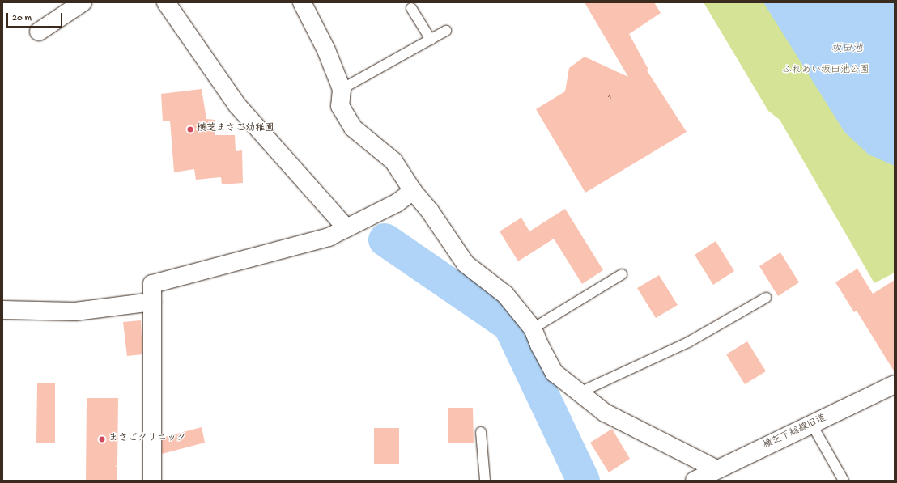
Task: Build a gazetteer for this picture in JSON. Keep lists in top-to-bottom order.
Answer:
{
  "streets": {
    "street": ["横芝下総線旧道"]
  },
  "water": ["坂田池"],
  "parks": ["ふれあい坂田池公園"],
  "places": ["横芝まさご幼稚園", "まさごクリニック"],
  "house_numbers": ["1"],
  "scale_bar": "20 m"
}
